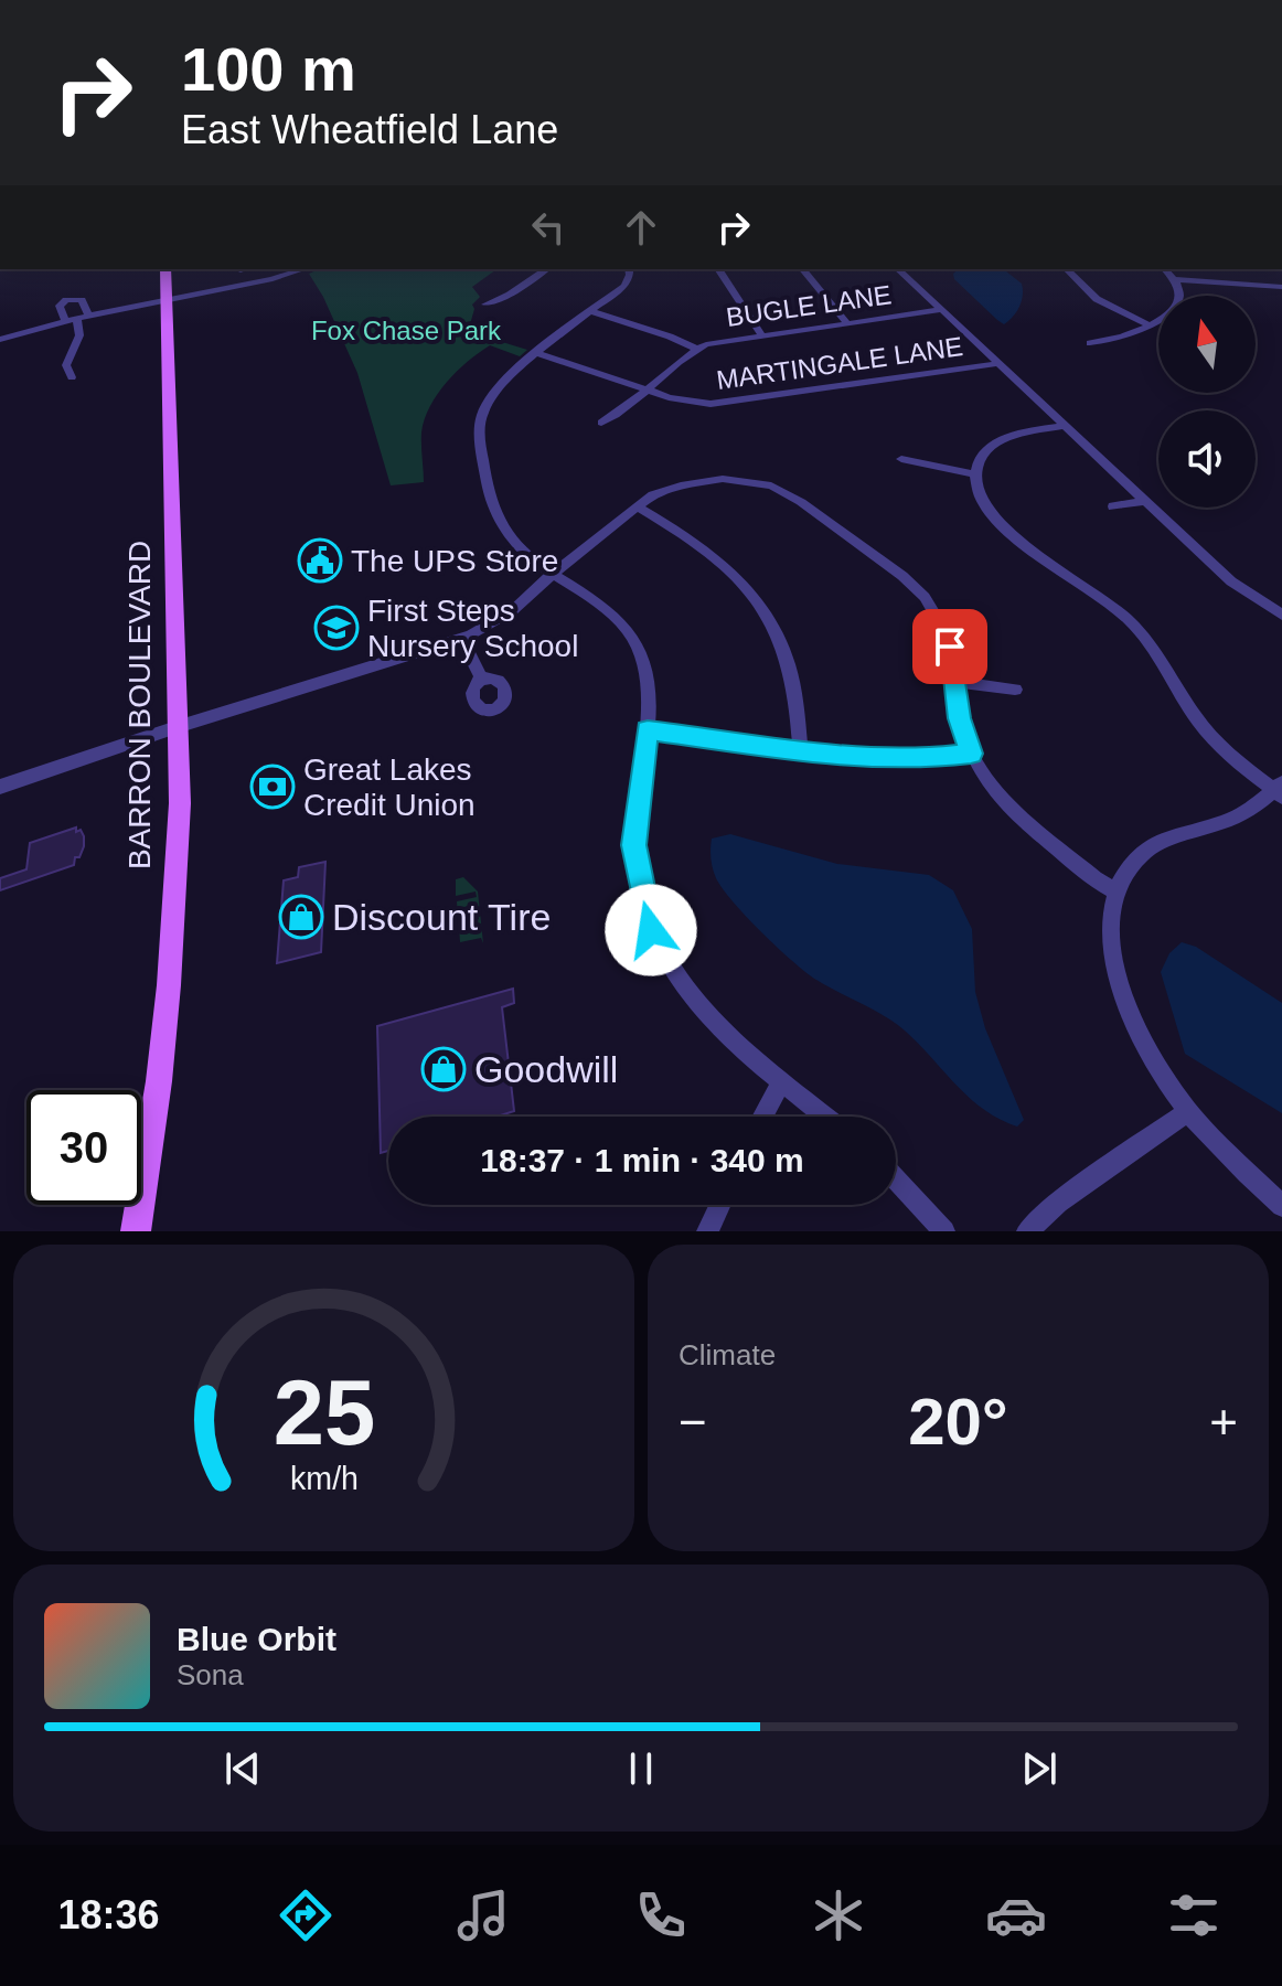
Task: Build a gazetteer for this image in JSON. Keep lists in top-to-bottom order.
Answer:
{
  "streets": {
    "main road": ["BARRON BOULEVARD"],
    "street": ["BUGLE LANE", "MARTINGALE LANE"]
  },
  "crossings": [
    ["BUGLE LANE", "MARTINGALE LANE"]
  ],
  "parks": ["Fox Chase Park"],
  "places": {
    "public building": ["The UPS Store"],
    "school or university": ["First Steps Nursery School"],
    "bank": ["Great Lakes Credit Union"],
    "shop": ["Discount Tire", "Goodwill"]
  },
  "north": "top",
  "page": {
    "turn": ["100 m", "East Wheatfield Lane"],
    "limit": "30",
    "trip": "18:37 · 1 min · 340 m",
    "tile": "Climate",
    "heat": ["−", "20°", "+"],
    "song": ["Blue Orbit", "Sona"],
    "tabs": "18:36",
    "gauge": ["25", "km/h"]
  }
}
